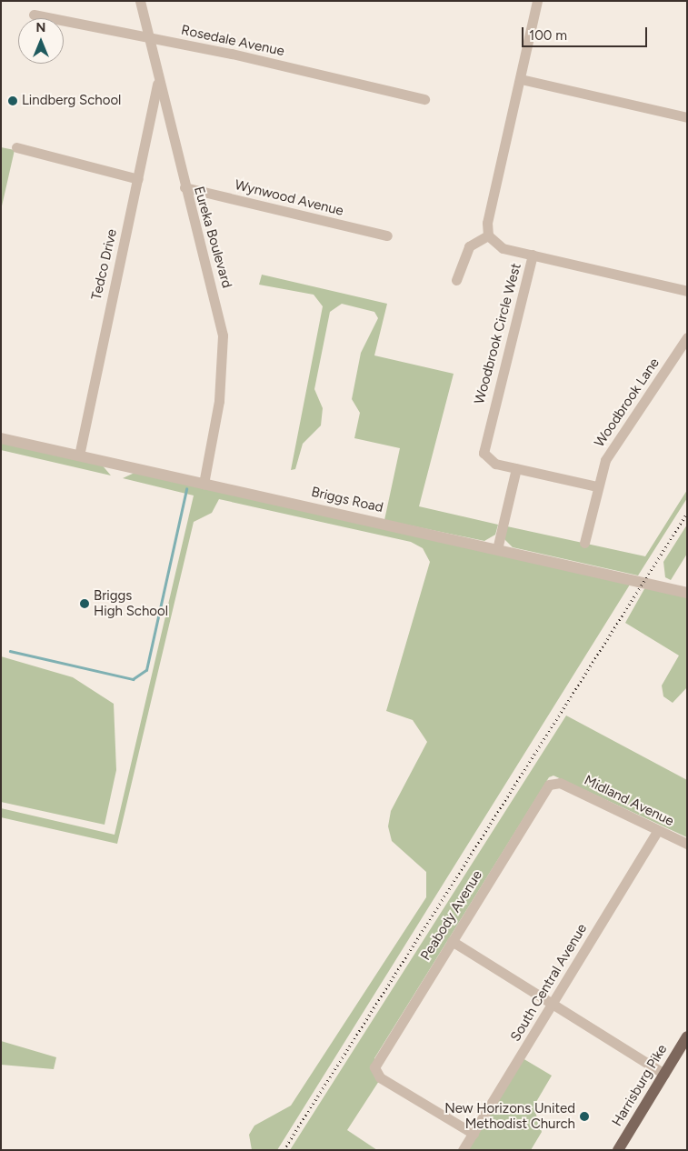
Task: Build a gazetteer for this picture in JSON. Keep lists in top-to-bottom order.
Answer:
{
  "streets": {
    "main road": ["Harrisburg Pike"],
    "street": [
      "Rosedale Avenue",
      "Wynwood Avenue",
      "Eureka Boulevard",
      "Tedco Drive",
      "Woodbrook Circle West",
      "Woodbrook Lane",
      "Briggs Road",
      "Midland Avenue",
      "Peabody Avenue",
      "South Central Avenue"
    ]
  },
  "crossings": [
    ["Rosedale Avenue", "Eureka Boulevard"],
    ["Wynwood Avenue", "Eureka Boulevard"],
    ["Eureka Boulevard", "Tedco Drive"],
    ["Eureka Boulevard", "Briggs Road"],
    ["Tedco Drive", "Briggs Road"],
    ["Midland Avenue", "Peabody Avenue"],
    ["Midland Avenue", "South Central Avenue"],
    ["Peabody Avenue", "South Central Avenue"]
  ],
  "places": ["Lindberg School", "Briggs High School", "New Horizons United Methodist Church"],
  "scale_bar": "100 m",
  "north": "top"
}
